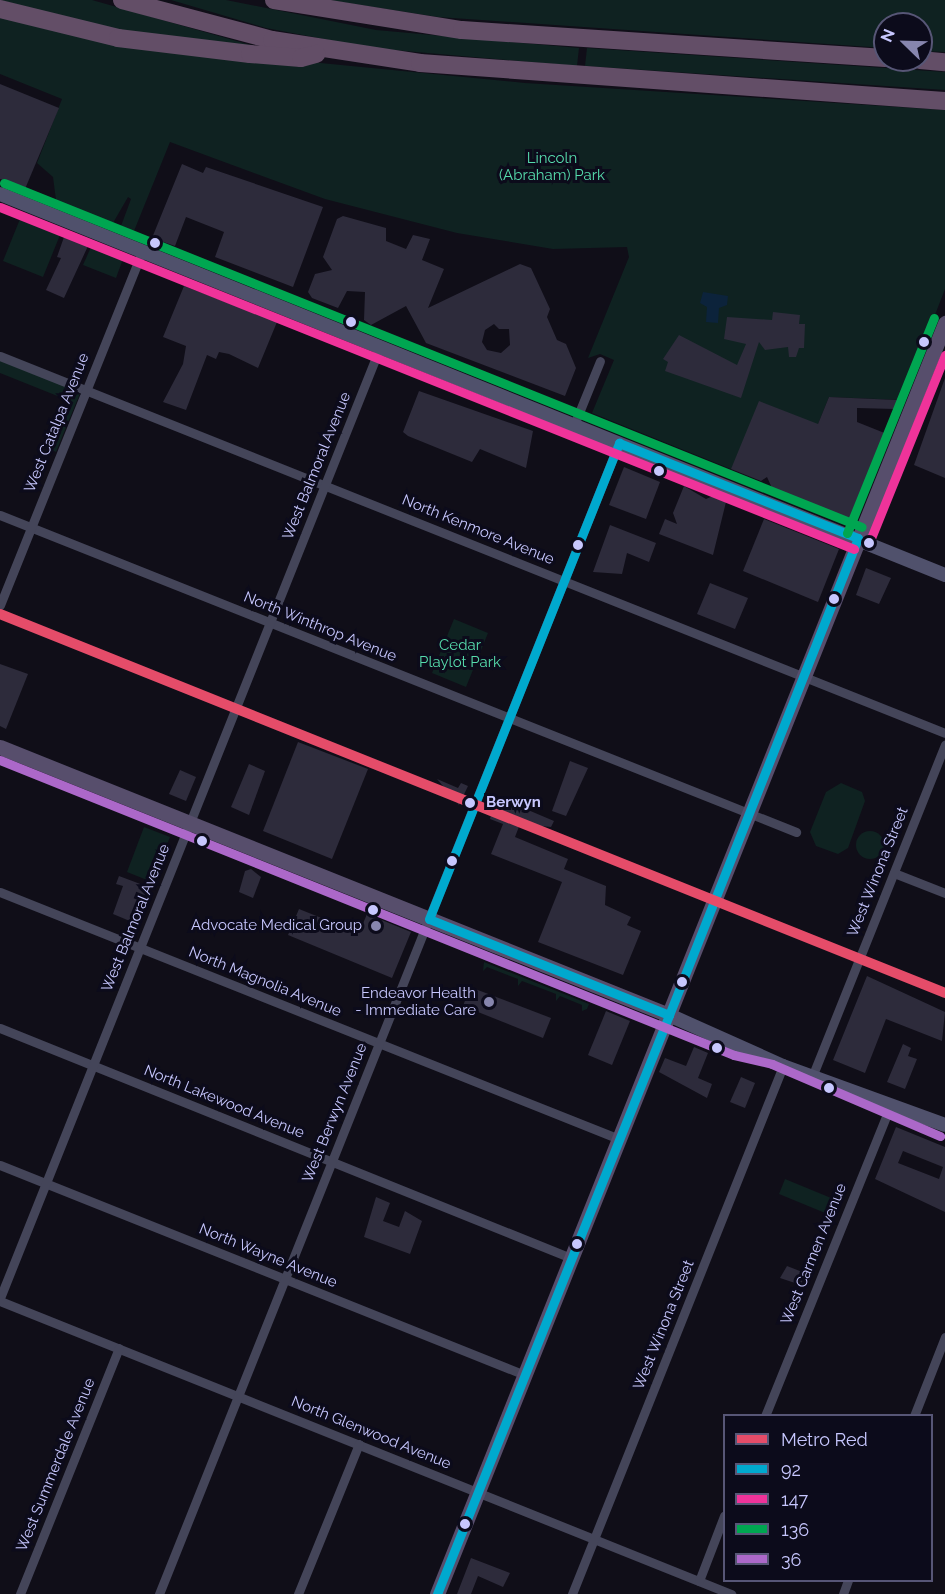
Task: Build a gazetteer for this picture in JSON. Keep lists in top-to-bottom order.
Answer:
{
  "streets": {
    "street": [
      "West Catalpa Avenue",
      "West Balmoral Avenue",
      "North Kenmore Avenue",
      "North Winthrop Avenue",
      "West Winona Street",
      "North Magnolia Avenue",
      "North Lakewood Avenue",
      "West Berwyn Avenue",
      "West Carmen Avenue",
      "North Wayne Avenue",
      "North Glenwood Avenue",
      "West Summerdale Avenue"
    ]
  },
  "crossings": [
    ["West Catalpa Avenue", "North Kenmore Avenue"],
    ["West Catalpa Avenue", "North Winthrop Avenue"],
    ["West Balmoral Avenue", "North Kenmore Avenue"],
    ["West Balmoral Avenue", "North Winthrop Avenue"],
    ["West Balmoral Avenue", "North Magnolia Avenue"],
    ["West Balmoral Avenue", "North Lakewood Avenue"],
    ["West Balmoral Avenue", "North Wayne Avenue"],
    ["West Balmoral Avenue", "North Glenwood Avenue"],
    ["North Kenmore Avenue", "West Berwyn Avenue"],
    ["North Winthrop Avenue", "West Berwyn Avenue"],
    ["West Winona Street", "North Glenwood Avenue"],
    ["North Magnolia Avenue", "West Berwyn Avenue"],
    ["North Lakewood Avenue", "West Berwyn Avenue"],
    ["West Berwyn Avenue", "North Wayne Avenue"],
    ["West Berwyn Avenue", "North Glenwood Avenue"],
    ["North Glenwood Avenue", "West Summerdale Avenue"]
  ],
  "parks": ["Lincoln (Abraham) Park", "Cedar Playlot Park"],
  "places": ["Berwyn", "Advocate Medical Group", "Endeavor Health - Immediate Care"],
  "lines": [
    "transit line 136",
    "transit line 147",
    "transit line 92",
    "metro line Red",
    "transit line 36"
  ],
  "legend": [
    "Metro Red",
    "92",
    "147",
    "136",
    "36"
  ],
  "north": "top left"
}
